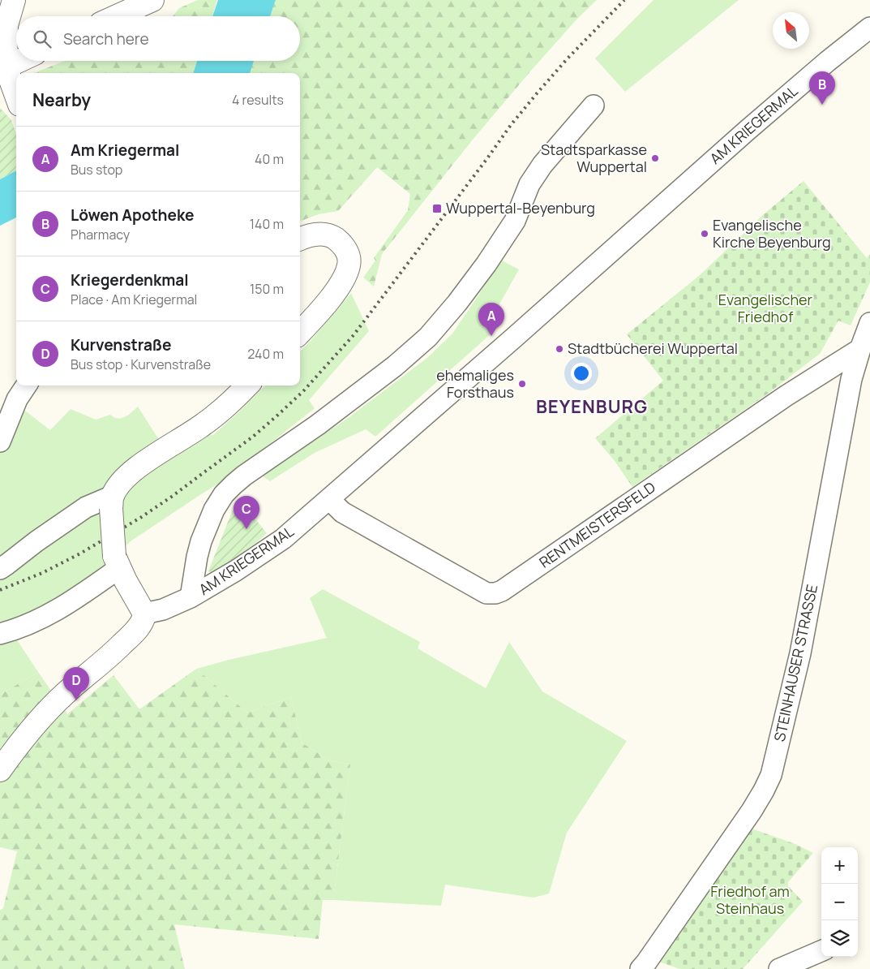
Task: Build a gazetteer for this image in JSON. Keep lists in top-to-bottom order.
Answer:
{
  "streets": {
    "street": ["AM KRIEGERMAL", "RENTMEISTERSFELD", "STEINHAUSER STRASSE"]
  },
  "crossings": [
    ["AM KRIEGERMAL", "RENTMEISTERSFELD"],
    ["RENTMEISTERSFELD", "STEINHAUSER STRASSE"]
  ],
  "districts": ["BEYENBURG"],
  "parks": ["Evangelischer Friedhof", "Friedhof am Steinhaus"],
  "places": {
    "other": [
      "Stadtsparkasse Wuppertal",
      "Evangelische Kirche Beyenburg",
      "Stadtbücherei Wuppertal",
      "ehemaliges Forsthaus"
    ],
    "transit": ["Wuppertal-Beyenburg"]
  },
  "north": "top left",
  "page": {
    "search": "Search here",
    "pins": [
      "B",
      "A",
      "C",
      "D"
    ],
    "heading": ["Nearby", "4 results"],
    "list": [
      {
        "mark": "A",
        "name": "Am Kriegermal",
        "note": "Bus stop",
        "value": "40 m"
      },
      {
        "mark": "B",
        "name": "Löwen Apotheke",
        "note": "Pharmacy",
        "value": "140 m"
      },
      {
        "mark": "C",
        "name": "Kriegerdenkmal",
        "note": "Place · Am Kriegermal",
        "value": "150 m"
      },
      {
        "mark": "D",
        "name": "Kurvenstraße",
        "note": "Bus stop · Kurvenstraße",
        "value": "240 m"
      }
    ],
    "map_buttons": ["+", "−"]
  }
}
